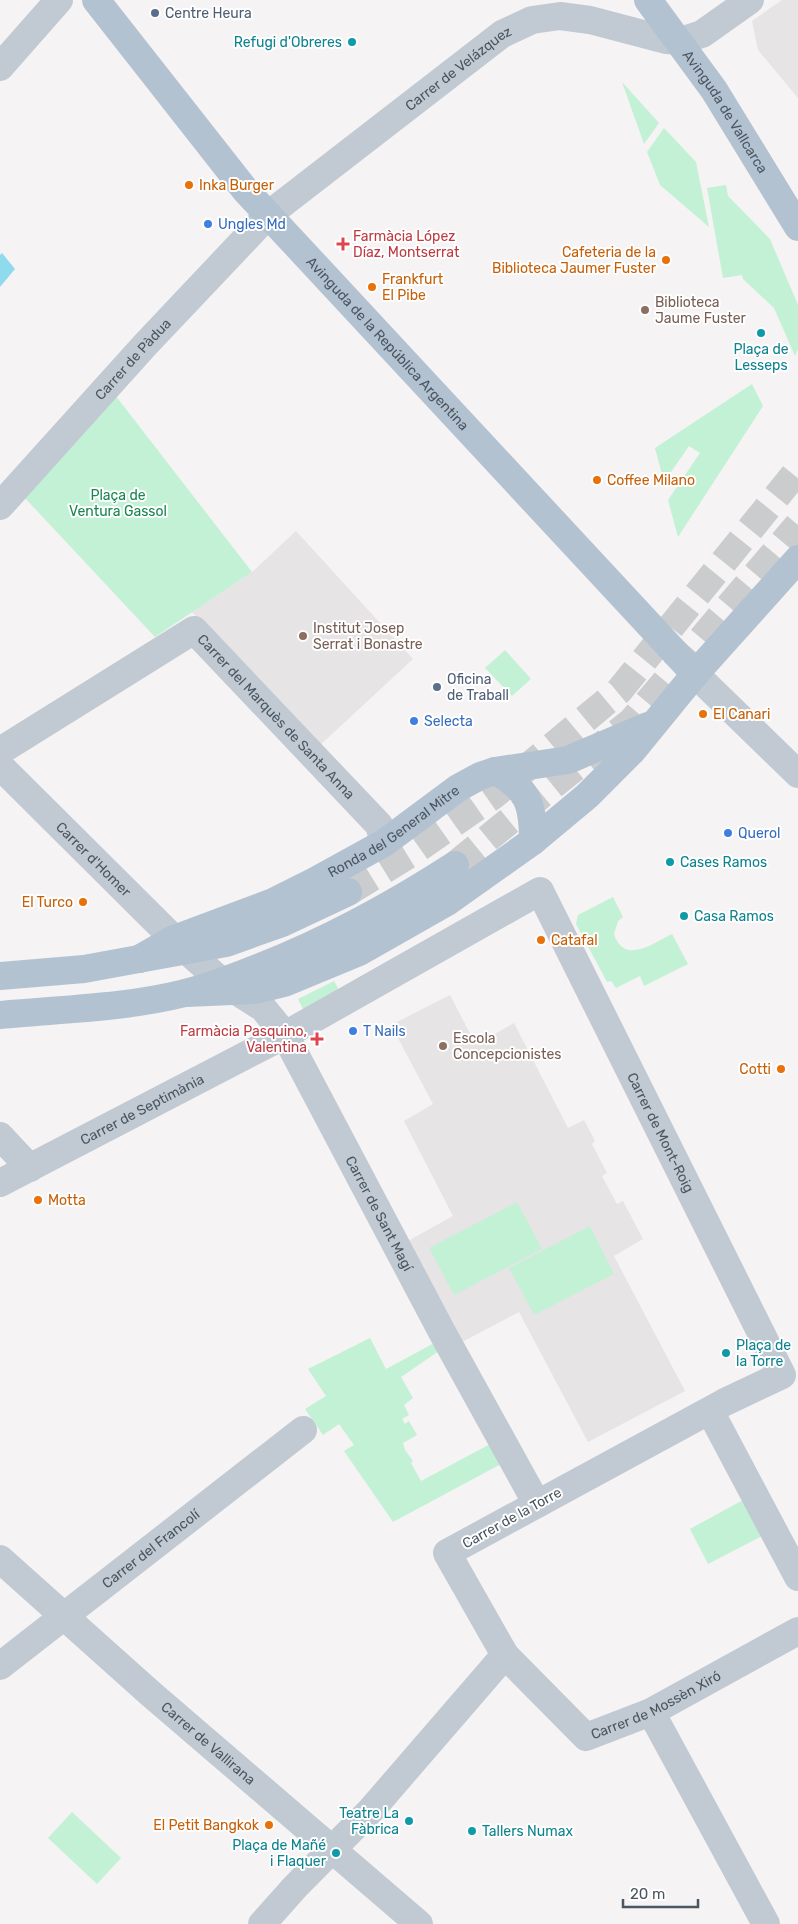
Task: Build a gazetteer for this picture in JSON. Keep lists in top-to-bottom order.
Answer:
{
  "streets": {
    "main road": ["Avinguda de Vallcarca", "Avinguda de la República Argentina", "Ronda del General Mitre"],
    "street": [
      "Carrer de Velázquez",
      "Carrer de Pàdua",
      "Carrer del Marquès de Santa Anna",
      "Carrer d'Homer",
      "Carrer de Septimània",
      "Carrer de Mont-Roig",
      "Carrer de Sant Magí",
      "Carrer de la Torre",
      "Carrer del Francolí",
      "Carrer de Mossèn Xiró",
      "Carrer de Vallirana"
    ]
  },
  "crossings": [
    ["Carrer de Velázquez", "Avinguda de Vallcarca"],
    ["Carrer de Velázquez", "Avinguda de la República Argentina"],
    ["Carrer de Velázquez", "Carrer de Pàdua"],
    ["Avinguda de la República Argentina", "Carrer de Pàdua"],
    ["Avinguda de la República Argentina", "Ronda del General Mitre"],
    ["Carrer del Marquès de Santa Anna", "Ronda del General Mitre"],
    ["Ronda del General Mitre", "Carrer d'Homer"],
    ["Ronda del General Mitre", "Carrer de Sant Magí"],
    ["Carrer d'Homer", "Carrer de Sant Magí"],
    ["Carrer de Septimània", "Carrer de Mont-Roig"],
    ["Carrer de Septimània", "Carrer de Sant Magí"],
    ["Carrer de Mont-Roig", "Carrer de Sant Magí"],
    ["Carrer de Mont-Roig", "Carrer de la Torre"],
    ["Carrer de Sant Magí", "Carrer de la Torre"],
    ["Carrer de la Torre", "Carrer de Mossèn Xiró"],
    ["Carrer del Francolí", "Carrer de Vallirana"]
  ],
  "parks": ["Plaça de Ventura Gassol"],
  "places": {
    "other": [
      "Centre Heura",
      "Refugi d'Obreres",
      "Inka Burger",
      "Ungles Md",
      "Cafeteria de la Biblioteca Jaumer Fuster",
      "Frankfurt El Pibe",
      "Biblioteca Jaume Fuster",
      "Plaça de Lesseps",
      "Coffee Milano",
      "Institut Josep Serrat i Bonastre",
      "Oficina de Traball",
      "El Canari",
      "Selecta",
      "Querol",
      "Cases Ramos",
      "El Turco",
      "Casa Ramos",
      "Catafal",
      "T Nails",
      "Escola Concepcionistes",
      "Cotti",
      "Motta",
      "Plaça de la Torre",
      "Teatre La Fàbrica",
      "El Petit Bangkok",
      "Tallers Numax",
      "Plaça de Mañé i Flaquer"
    ],
    "health": ["Farmàcia López Díaz, Montserrat", "Farmàcia Pasquino, Valentina"]
  },
  "scale_bar": "20 m"
}
